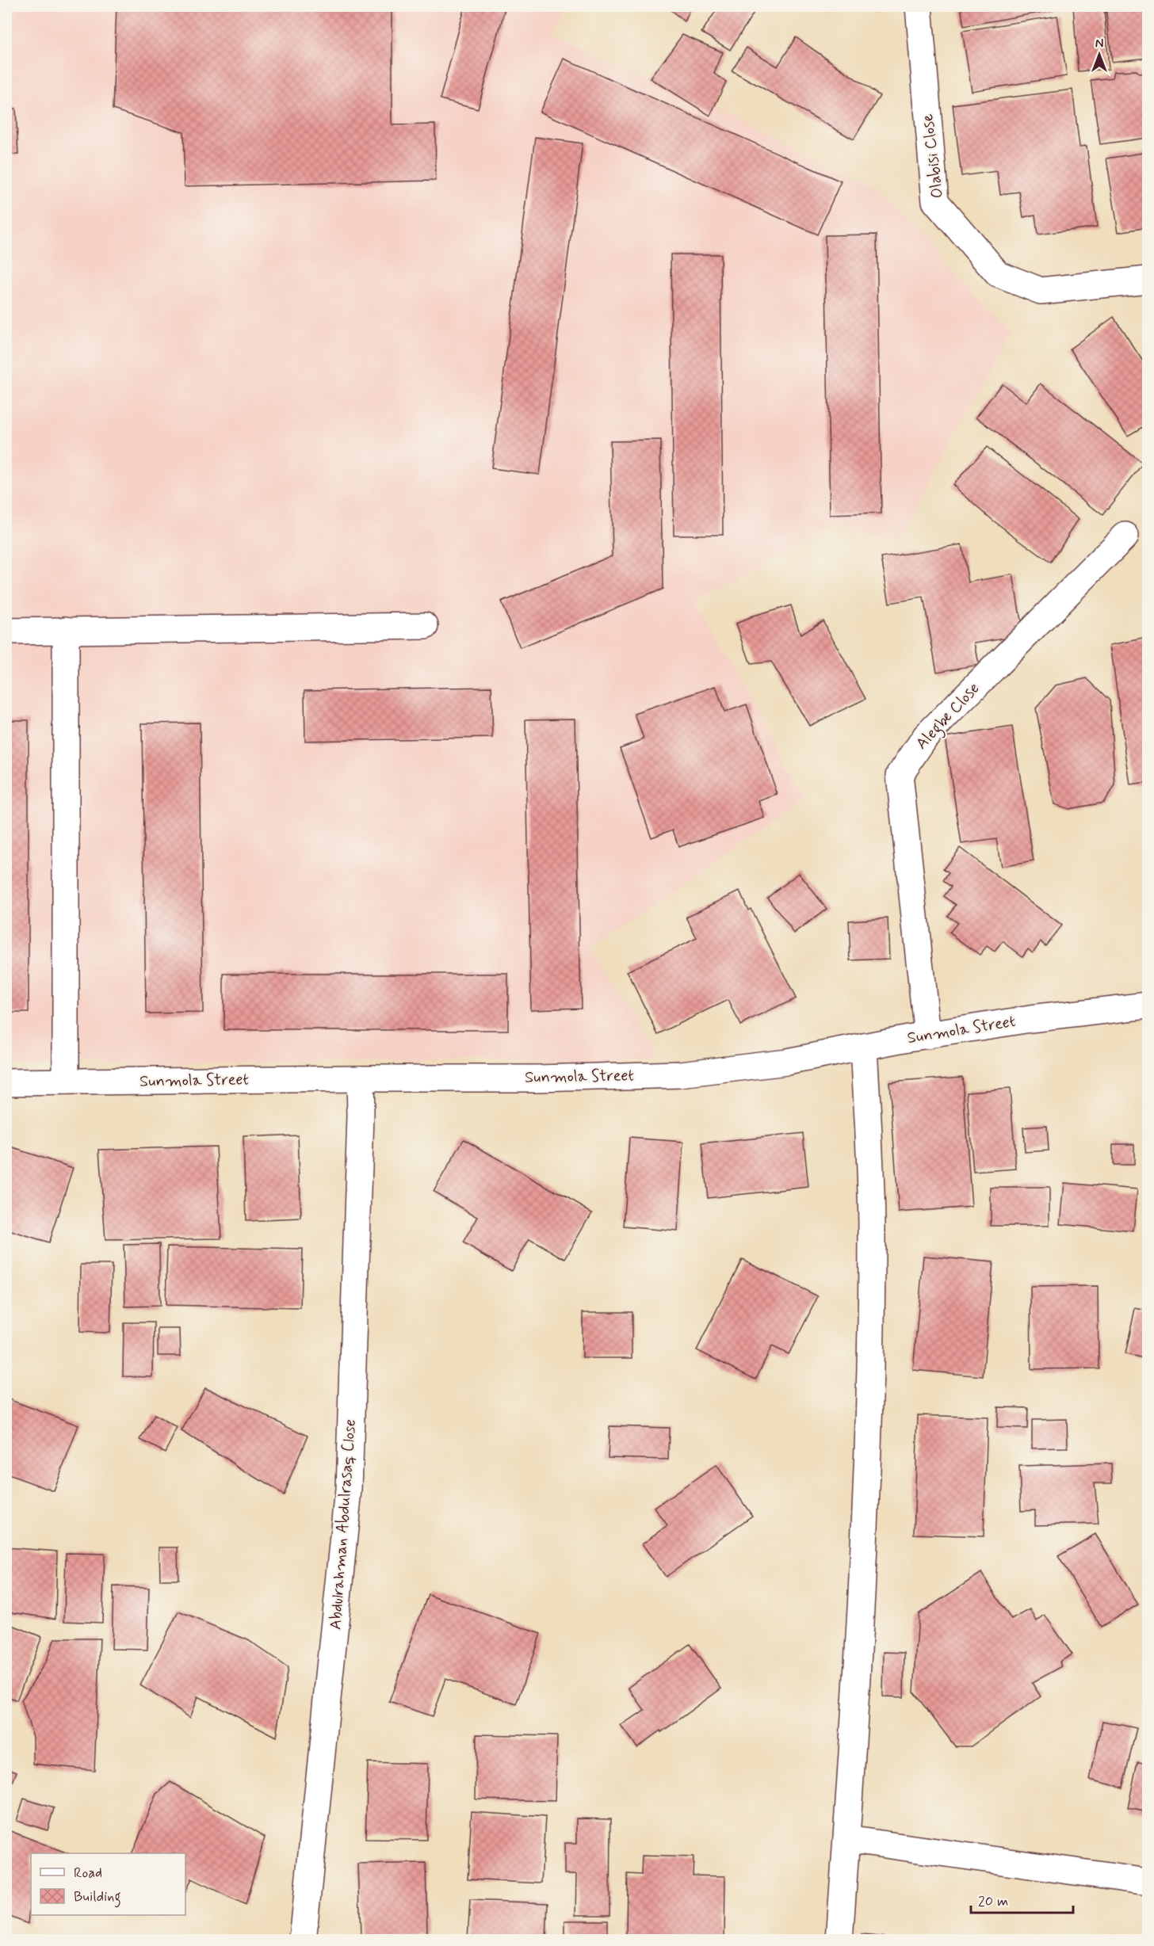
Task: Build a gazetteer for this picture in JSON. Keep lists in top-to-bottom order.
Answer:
{
  "streets": {
    "street": [
      "Olabisi Close",
      "Alegbe Close",
      "Sunmola Street",
      "Abdulrahman Abdulrasaq Close"
    ]
  },
  "crossings": [
    ["Alegbe Close", "Sunmola Street"],
    ["Sunmola Street", "Abdulrahman Abdulrasaq Close"]
  ],
  "legend": ["Road", "Building"],
  "scale_bar": "20 m",
  "north": "top"
}
